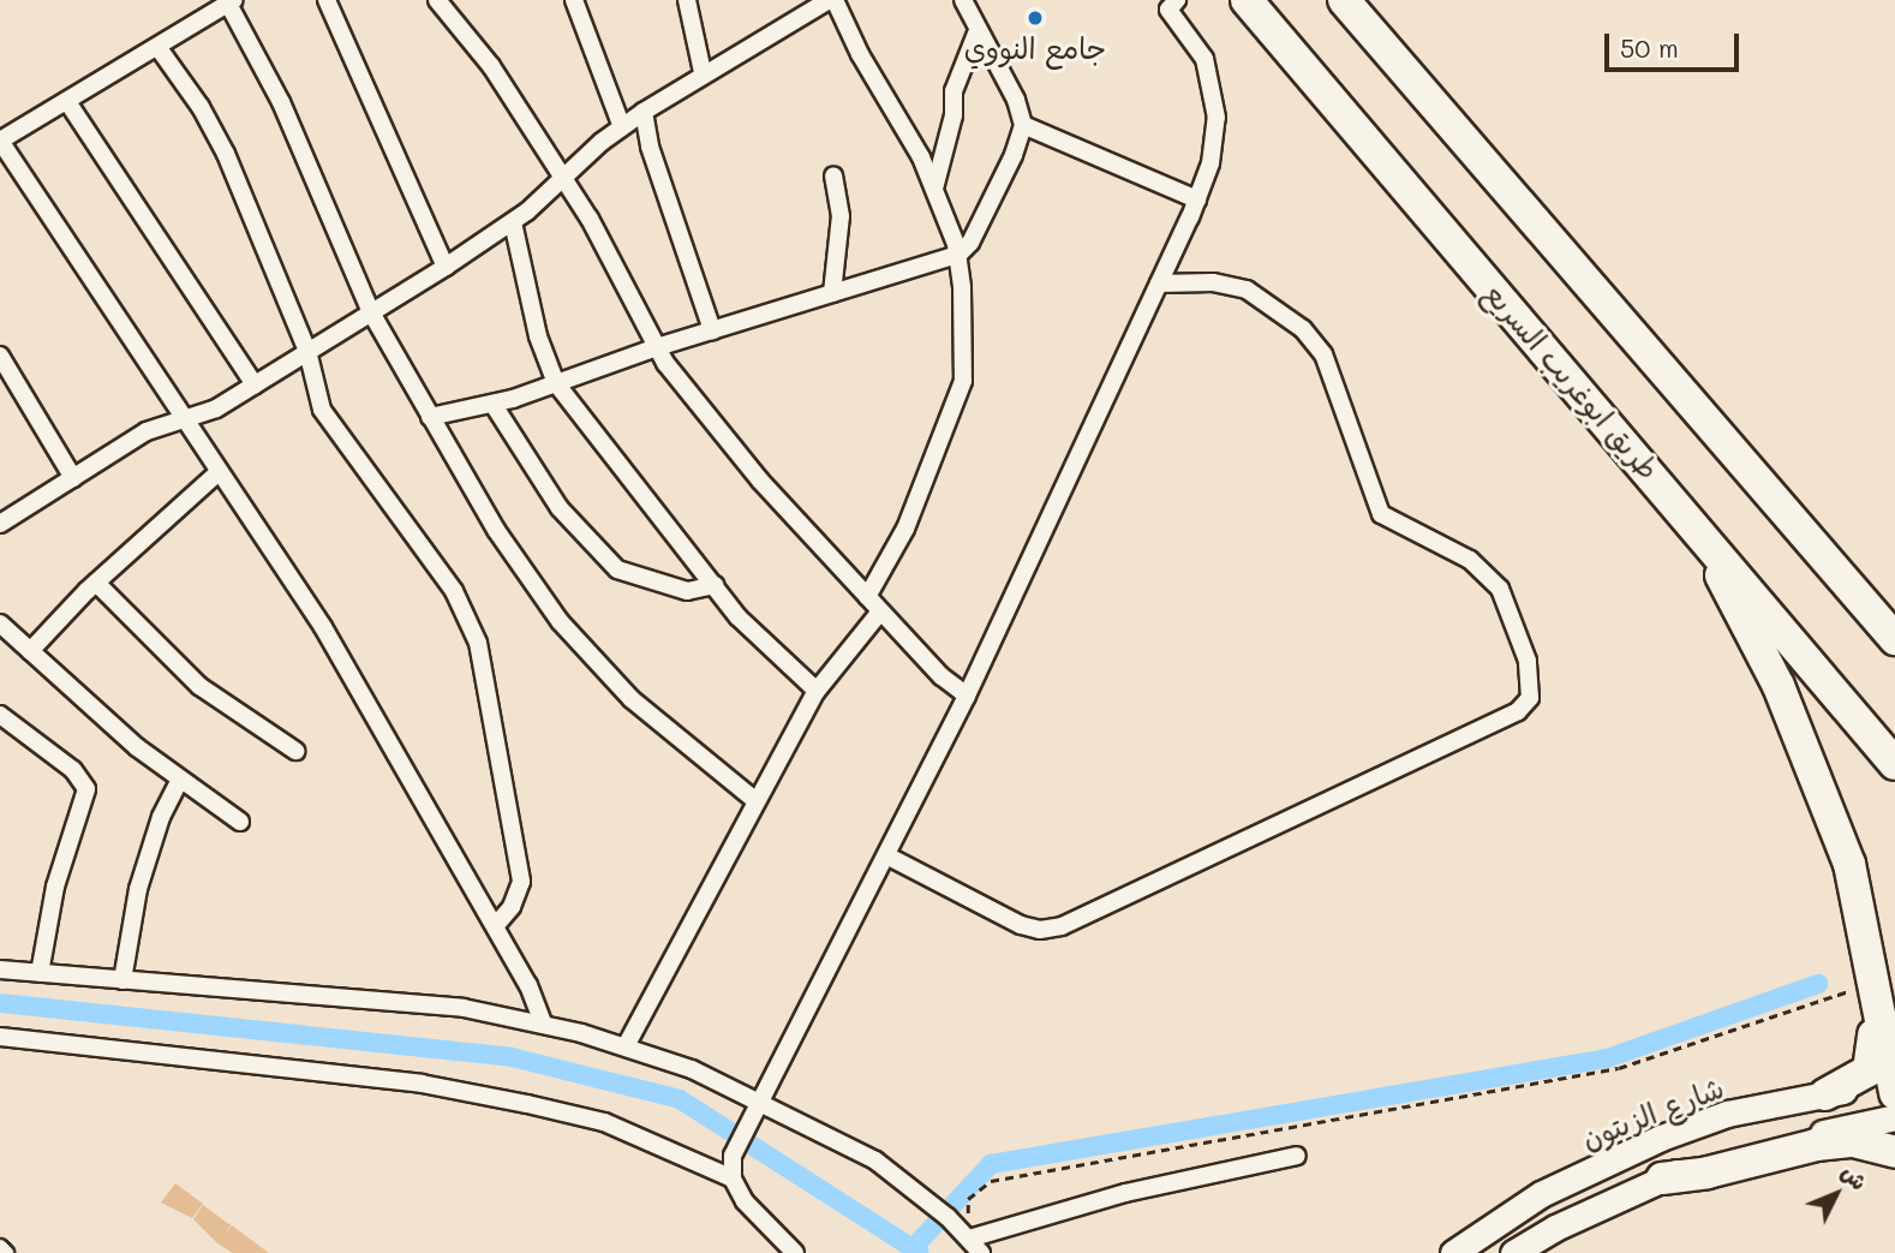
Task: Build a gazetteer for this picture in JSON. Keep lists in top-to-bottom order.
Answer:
{
  "streets": {
    "highway": ["طريق ابوغريب السريع"],
    "main road": ["شارع الزيتون"]
  },
  "places": ["جامع النووي"],
  "scale_bar": "50 m",
  "north": "top right"
}
